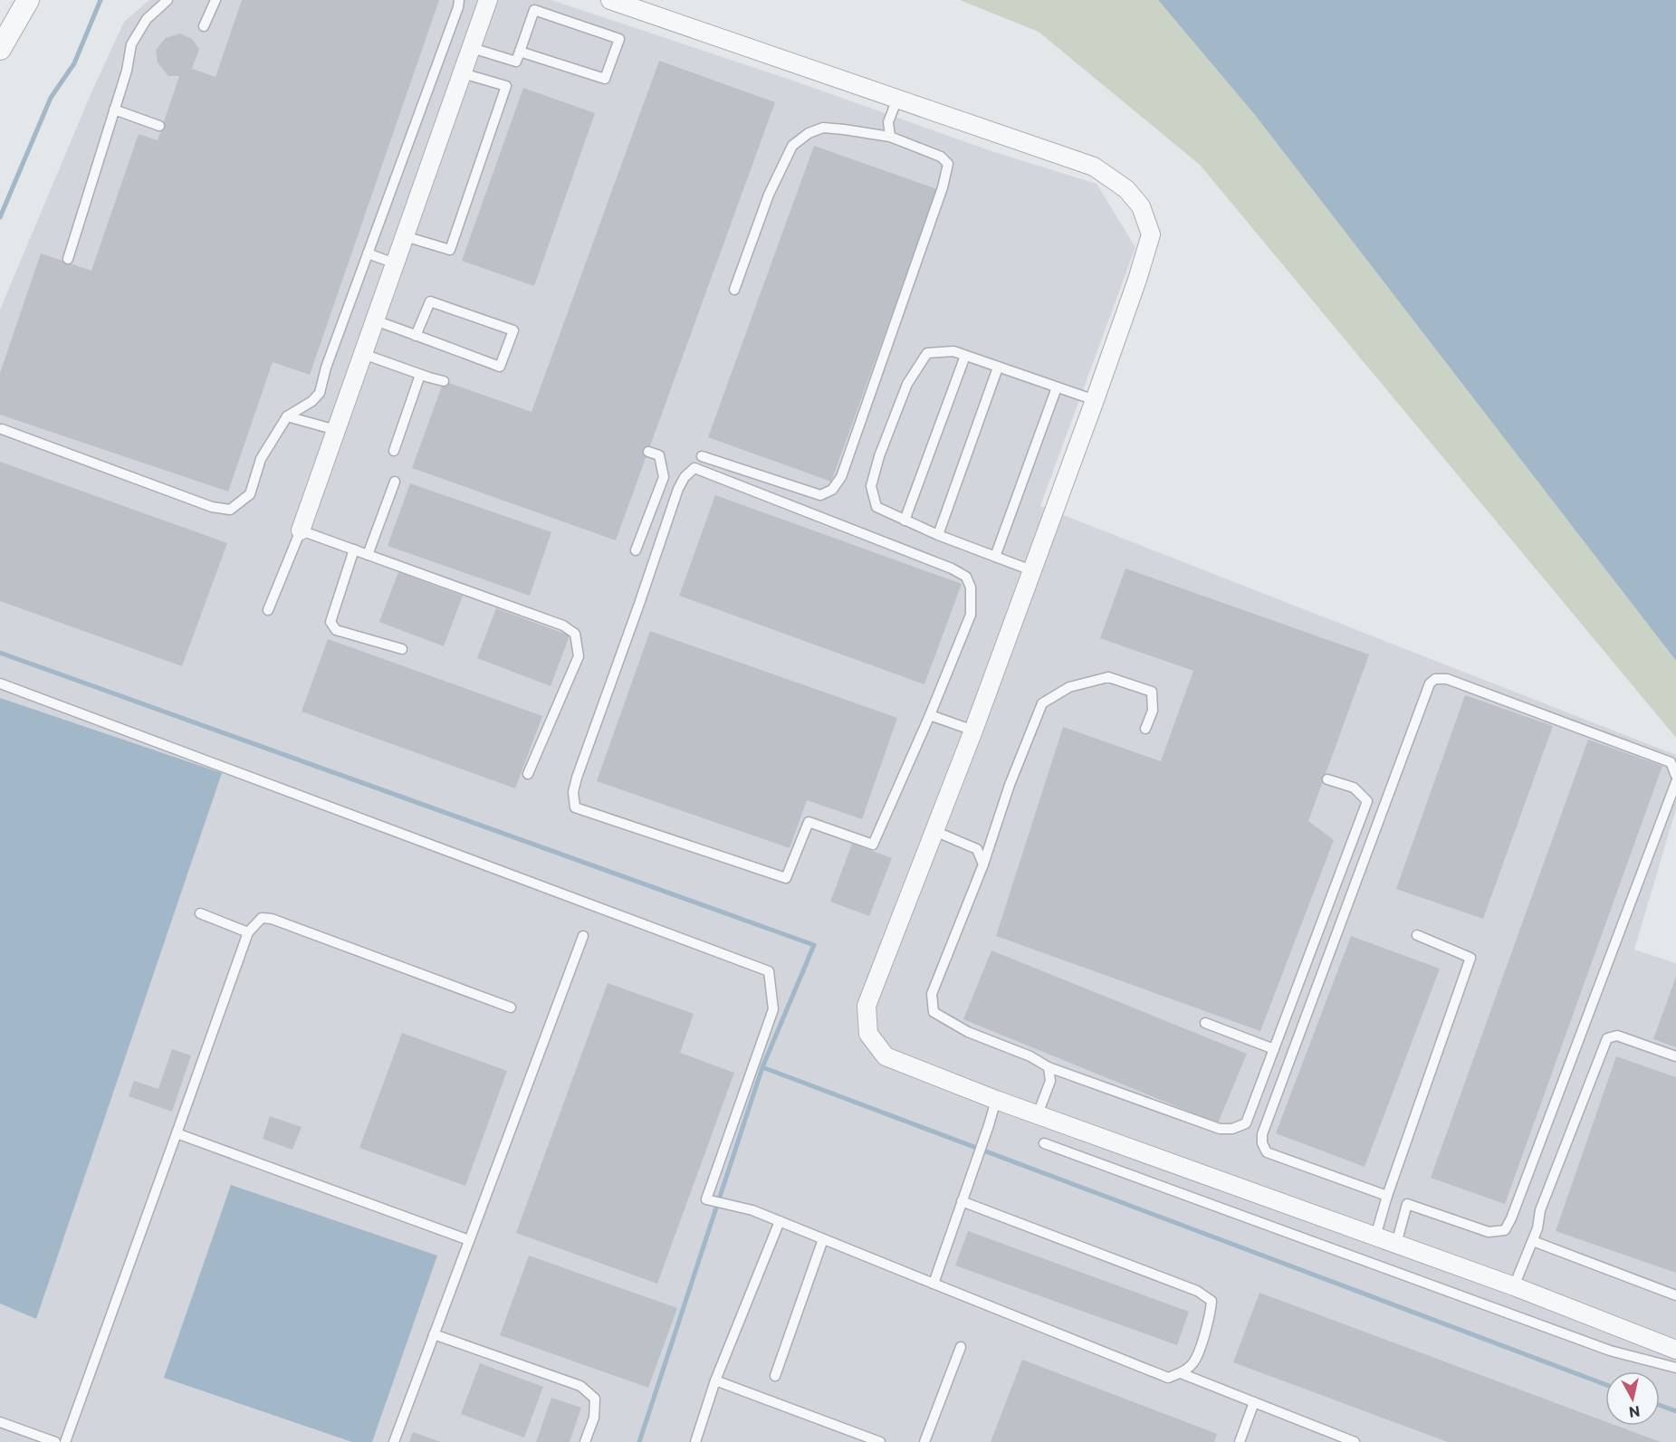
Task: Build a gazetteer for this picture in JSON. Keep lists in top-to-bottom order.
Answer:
{
  "north": "bottom"
}
